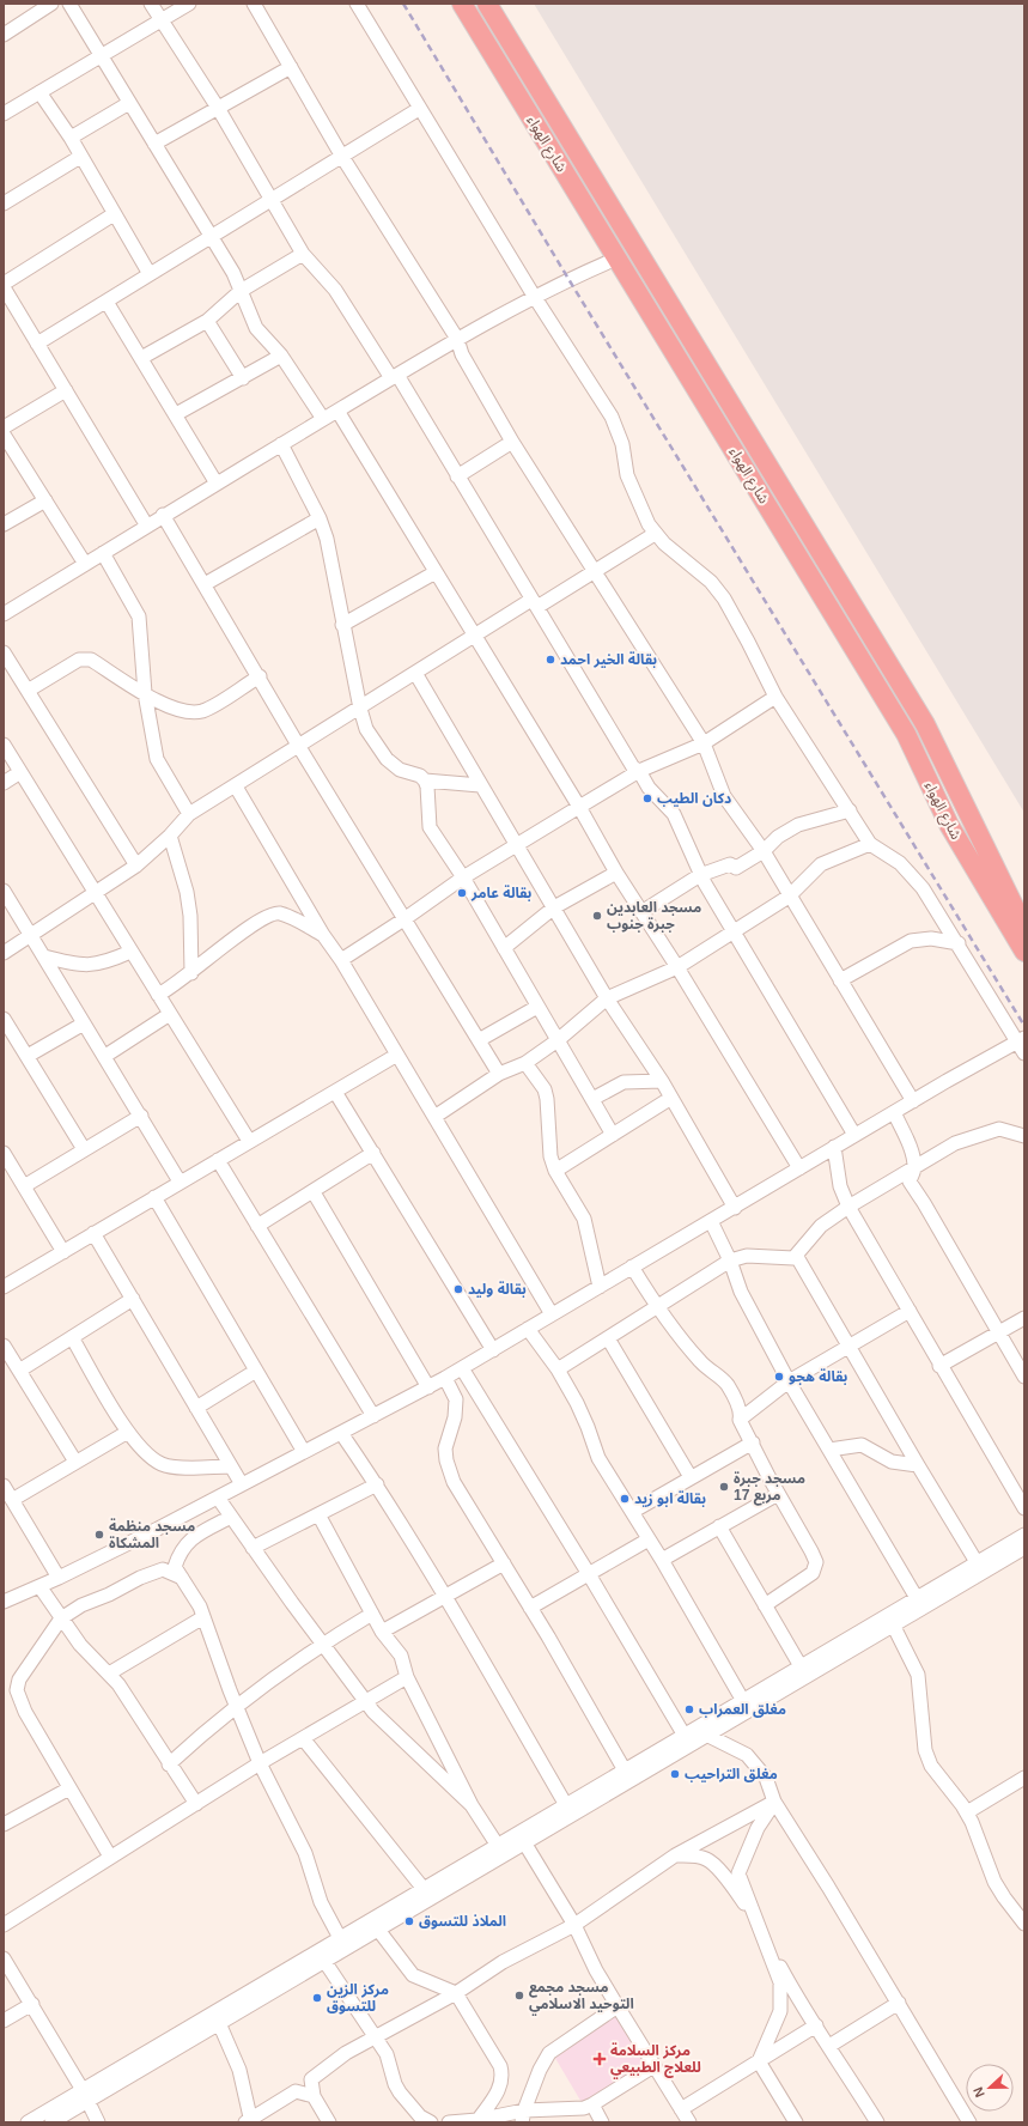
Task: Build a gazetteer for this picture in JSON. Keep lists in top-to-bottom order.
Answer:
{
  "streets": {
    "highway": ["شارع الهواء"]
  },
  "places": {
    "other": [
      "بقالة الخير احمد",
      "دكان الطيب",
      "بقالة عامر",
      "مسجد العابدين جبرة جنوب",
      "بقالة وليد",
      "بقالة هجو",
      "مسجد جبرة مربع 17",
      "بقالة ابو زيد",
      "مسجد منظمة المشكاة",
      "مغلق العمراب",
      "مغلق التراحيب",
      "الملاذ للتسوق",
      "مسجد مجمع التوحيد الاسلامي",
      "مركز الزين للتسوق"
    ],
    "health": ["مركز السلامة للعلاج الطبيعي"]
  },
  "north": "left"
}
